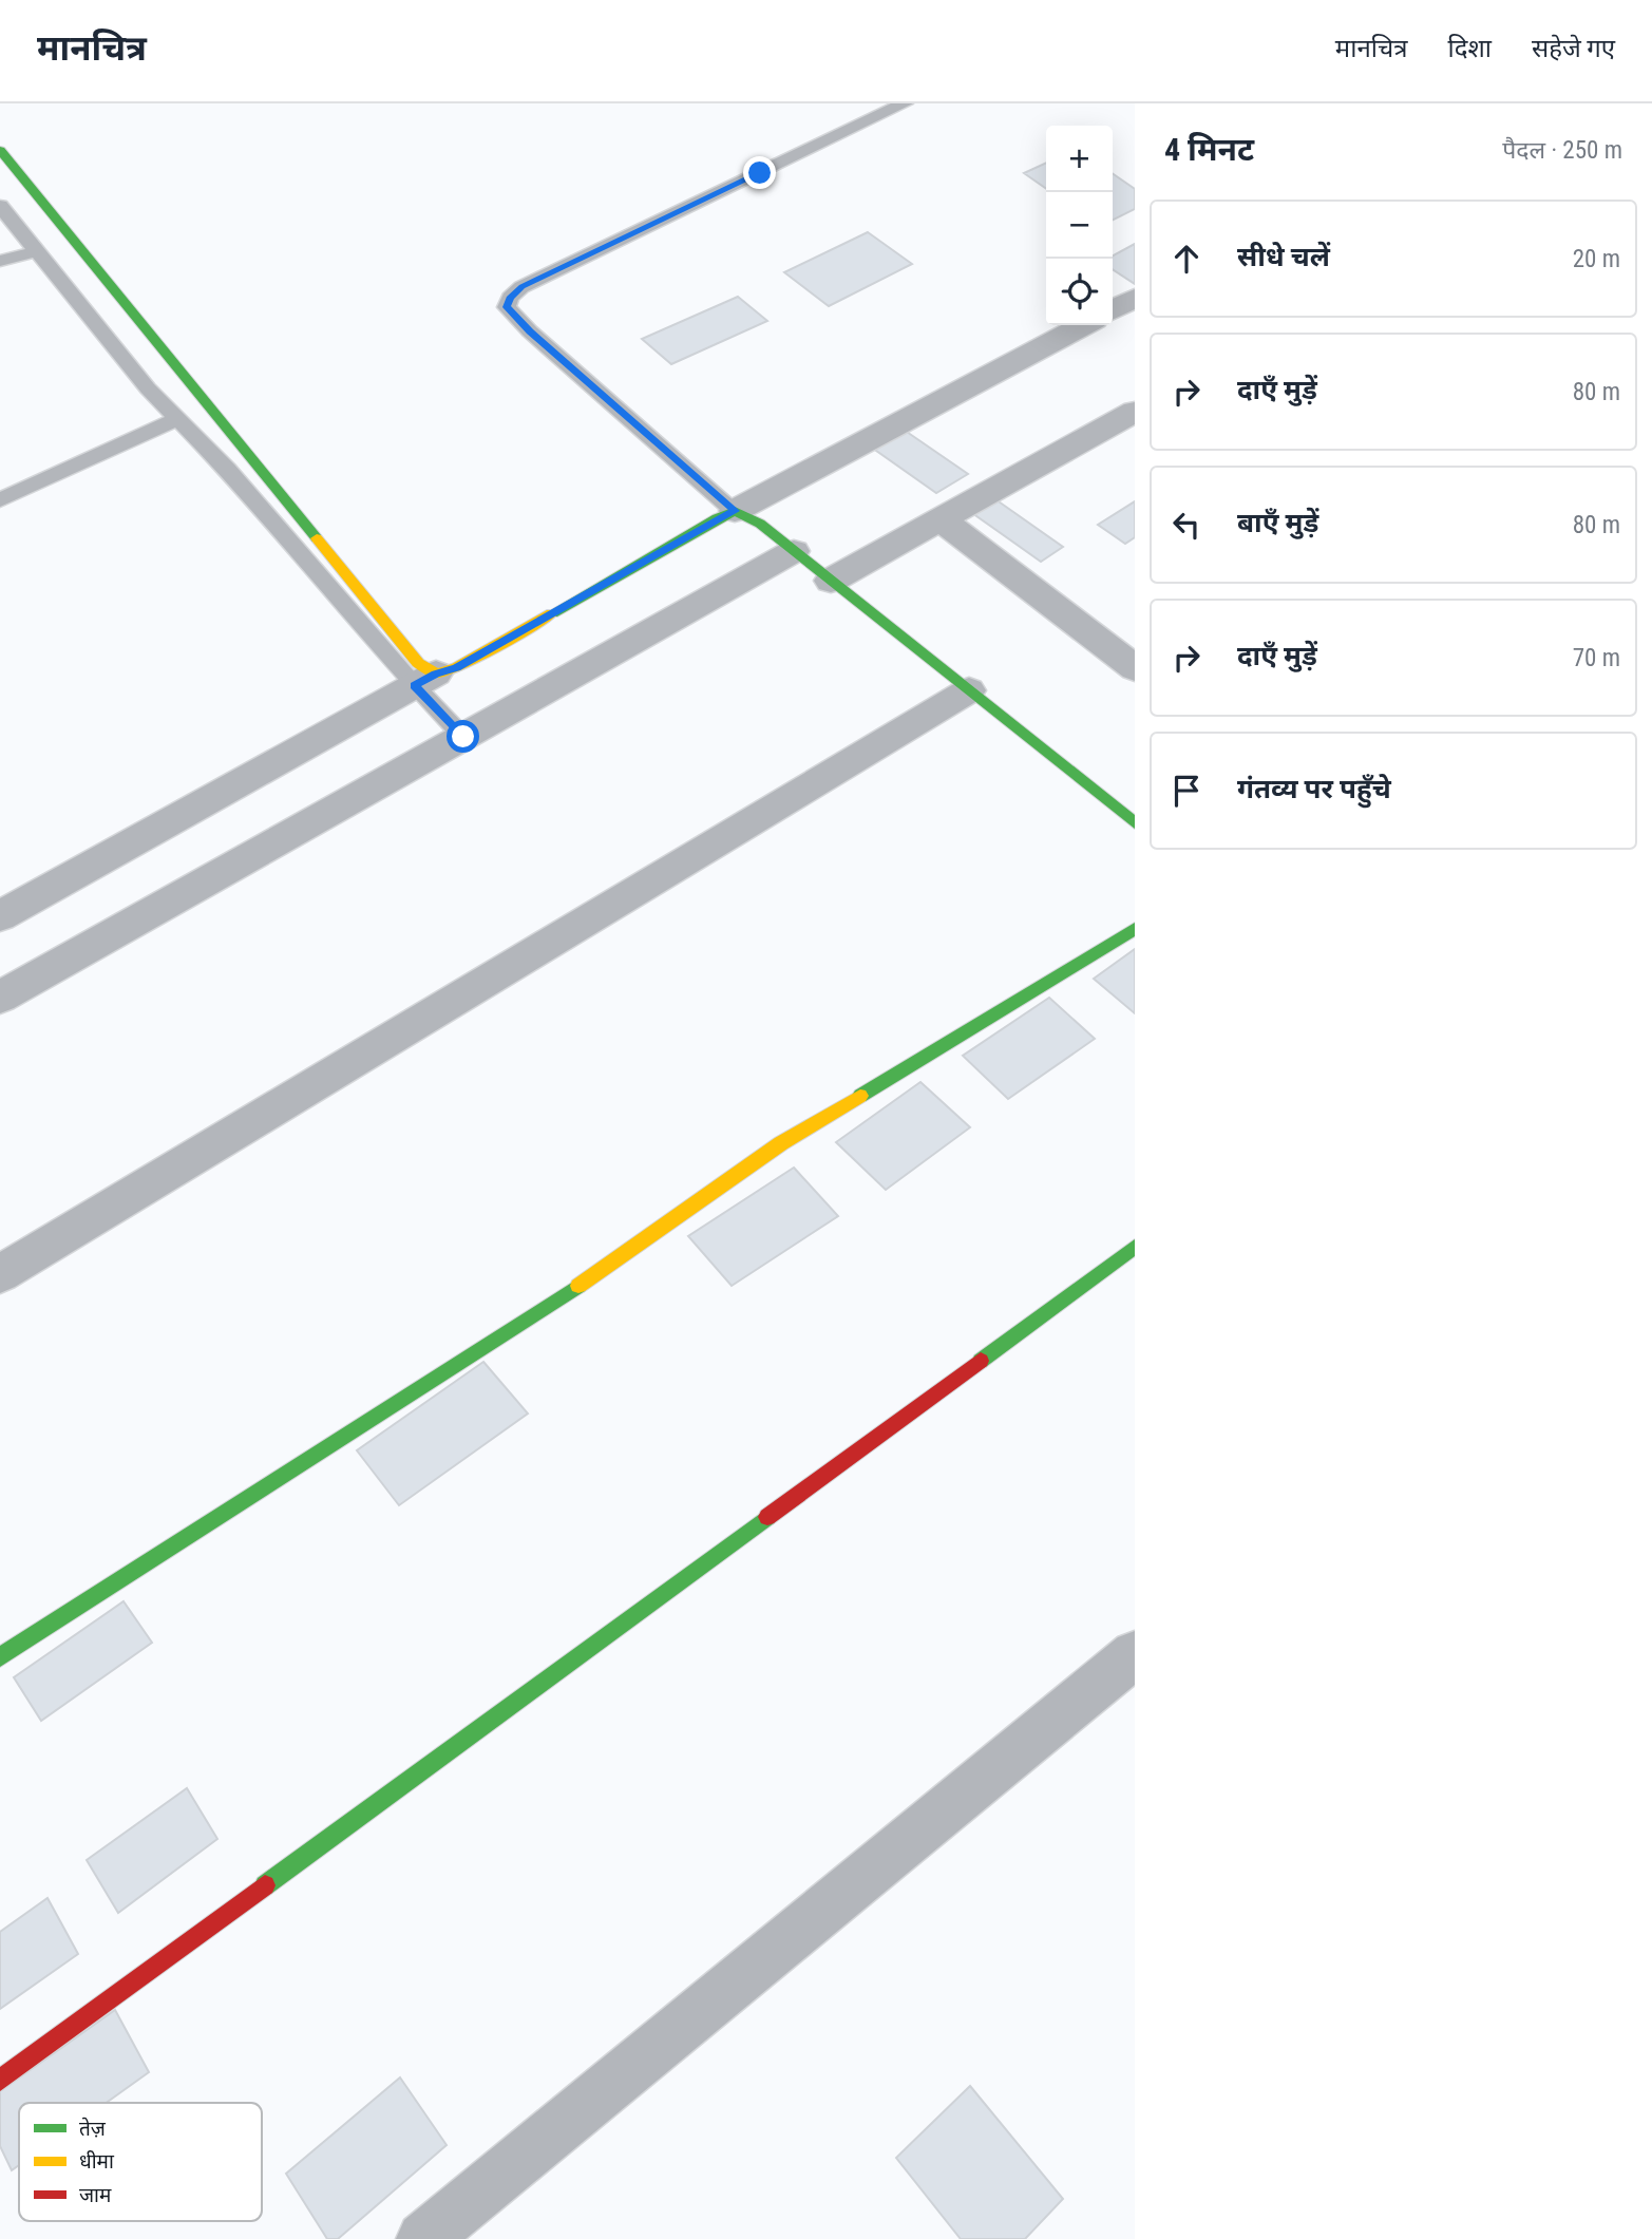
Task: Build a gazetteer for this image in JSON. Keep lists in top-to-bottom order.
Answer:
{
  "legend": ["तेज़", "धीमा", "जाम"],
  "page": {
    "header": "मानचित्र",
    "nav": ["मानचित्र", "दिशा", "सहेजे गए"],
    "heading": ["4 मिनट", "पैदल · 250 m"],
    "map_buttons": ["+", "−"],
    "list": [
      ["सीधे चलें", "20 m"],
      ["दाएँ मुड़ें", "80 m"],
      ["बाएँ मुड़ें", "80 m"],
      ["दाएँ मुड़ें", "70 m"],
      "गंतव्य पर पहुँचे"
    ]
  }
}
